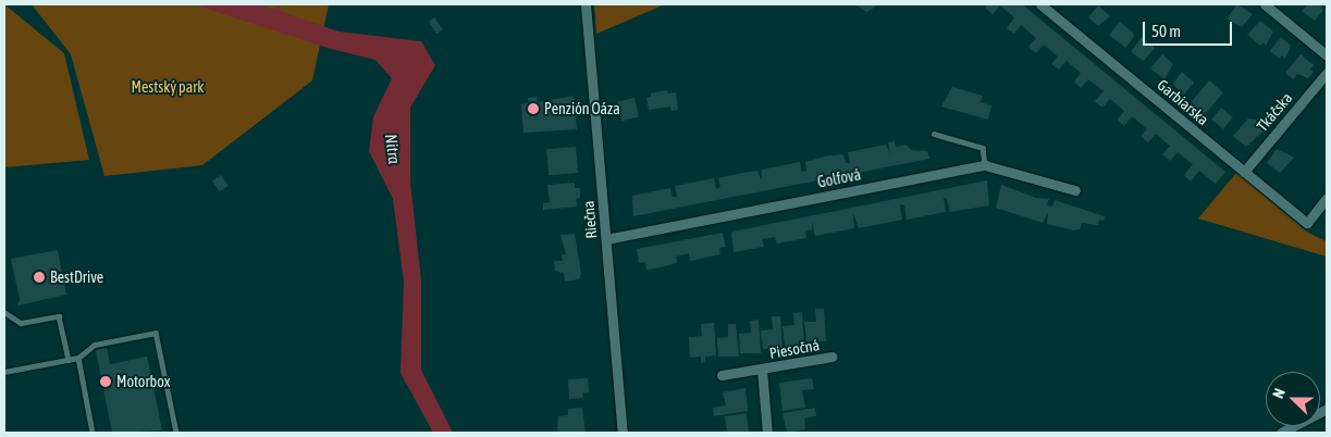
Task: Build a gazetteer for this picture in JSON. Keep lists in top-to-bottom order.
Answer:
{
  "streets": {
    "street": [
      "Garbiarska",
      "Tkáčska",
      "Golfová",
      "Riečna",
      "Piesočná"
    ]
  },
  "crossings": [
    ["Garbiarska", "Tkáčska"],
    ["Golfová", "Riečna"]
  ],
  "water": ["Nitra"],
  "parks": ["Mestský park"],
  "places": ["Penzión Oáza", "BestDrive", "Motorbox"],
  "scale_bar": "50 m",
  "north": "left"
}
